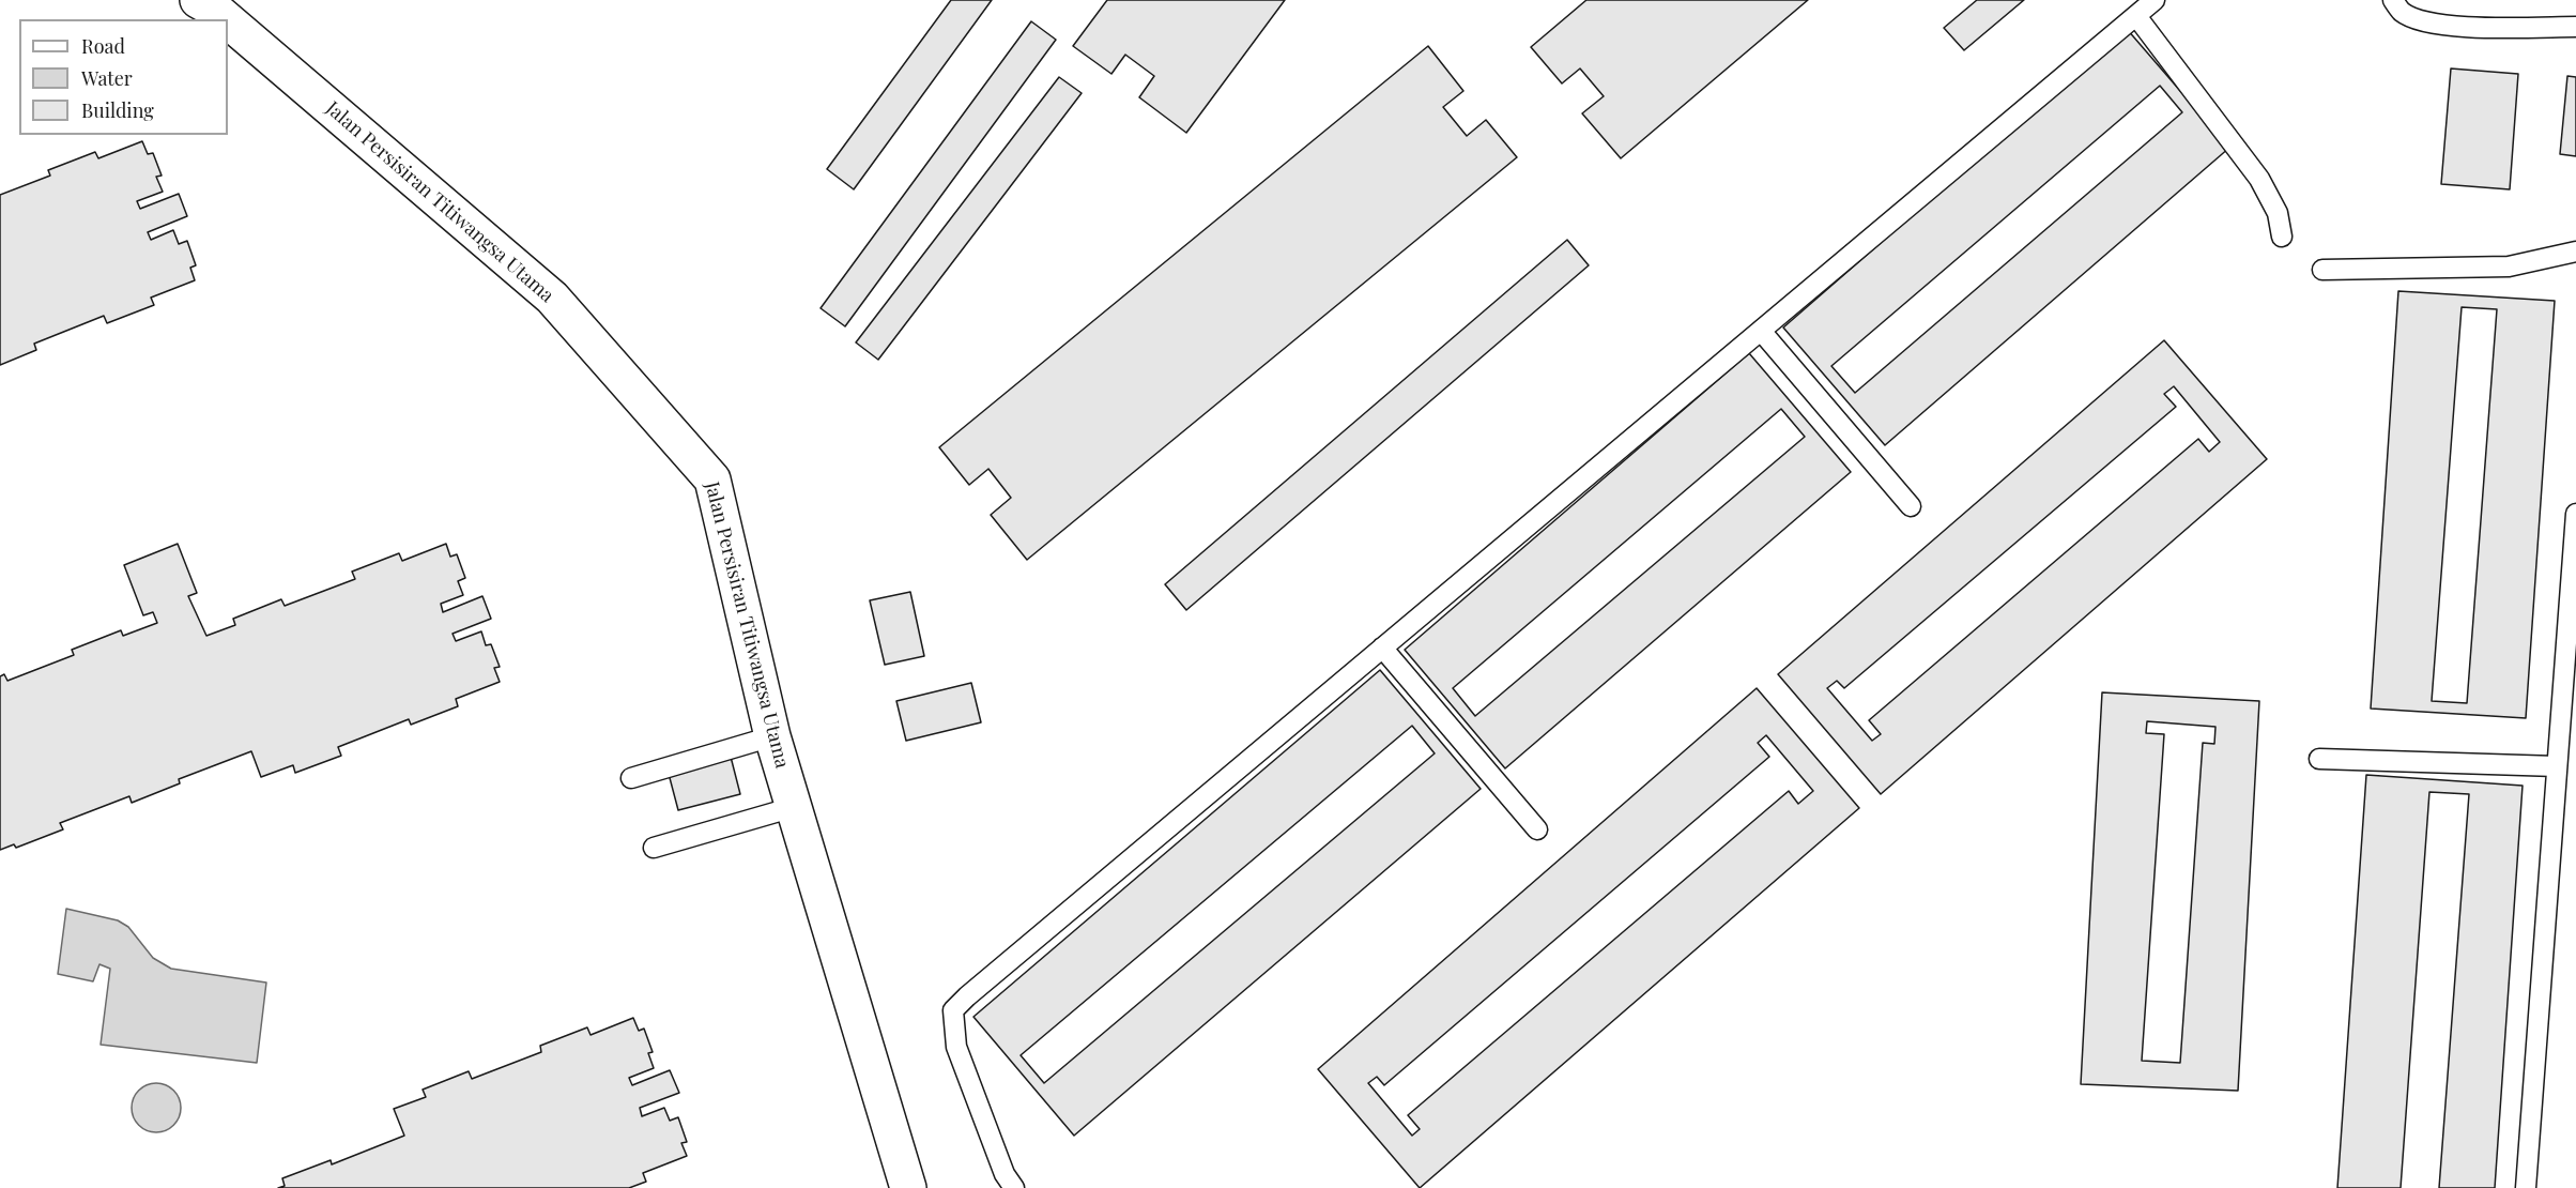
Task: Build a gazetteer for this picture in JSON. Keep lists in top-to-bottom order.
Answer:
{
  "streets": {
    "street": ["Jalan Persisiran Titiwangsa Utama"]
  },
  "legend": ["Road", "Water", "Building"]
}
